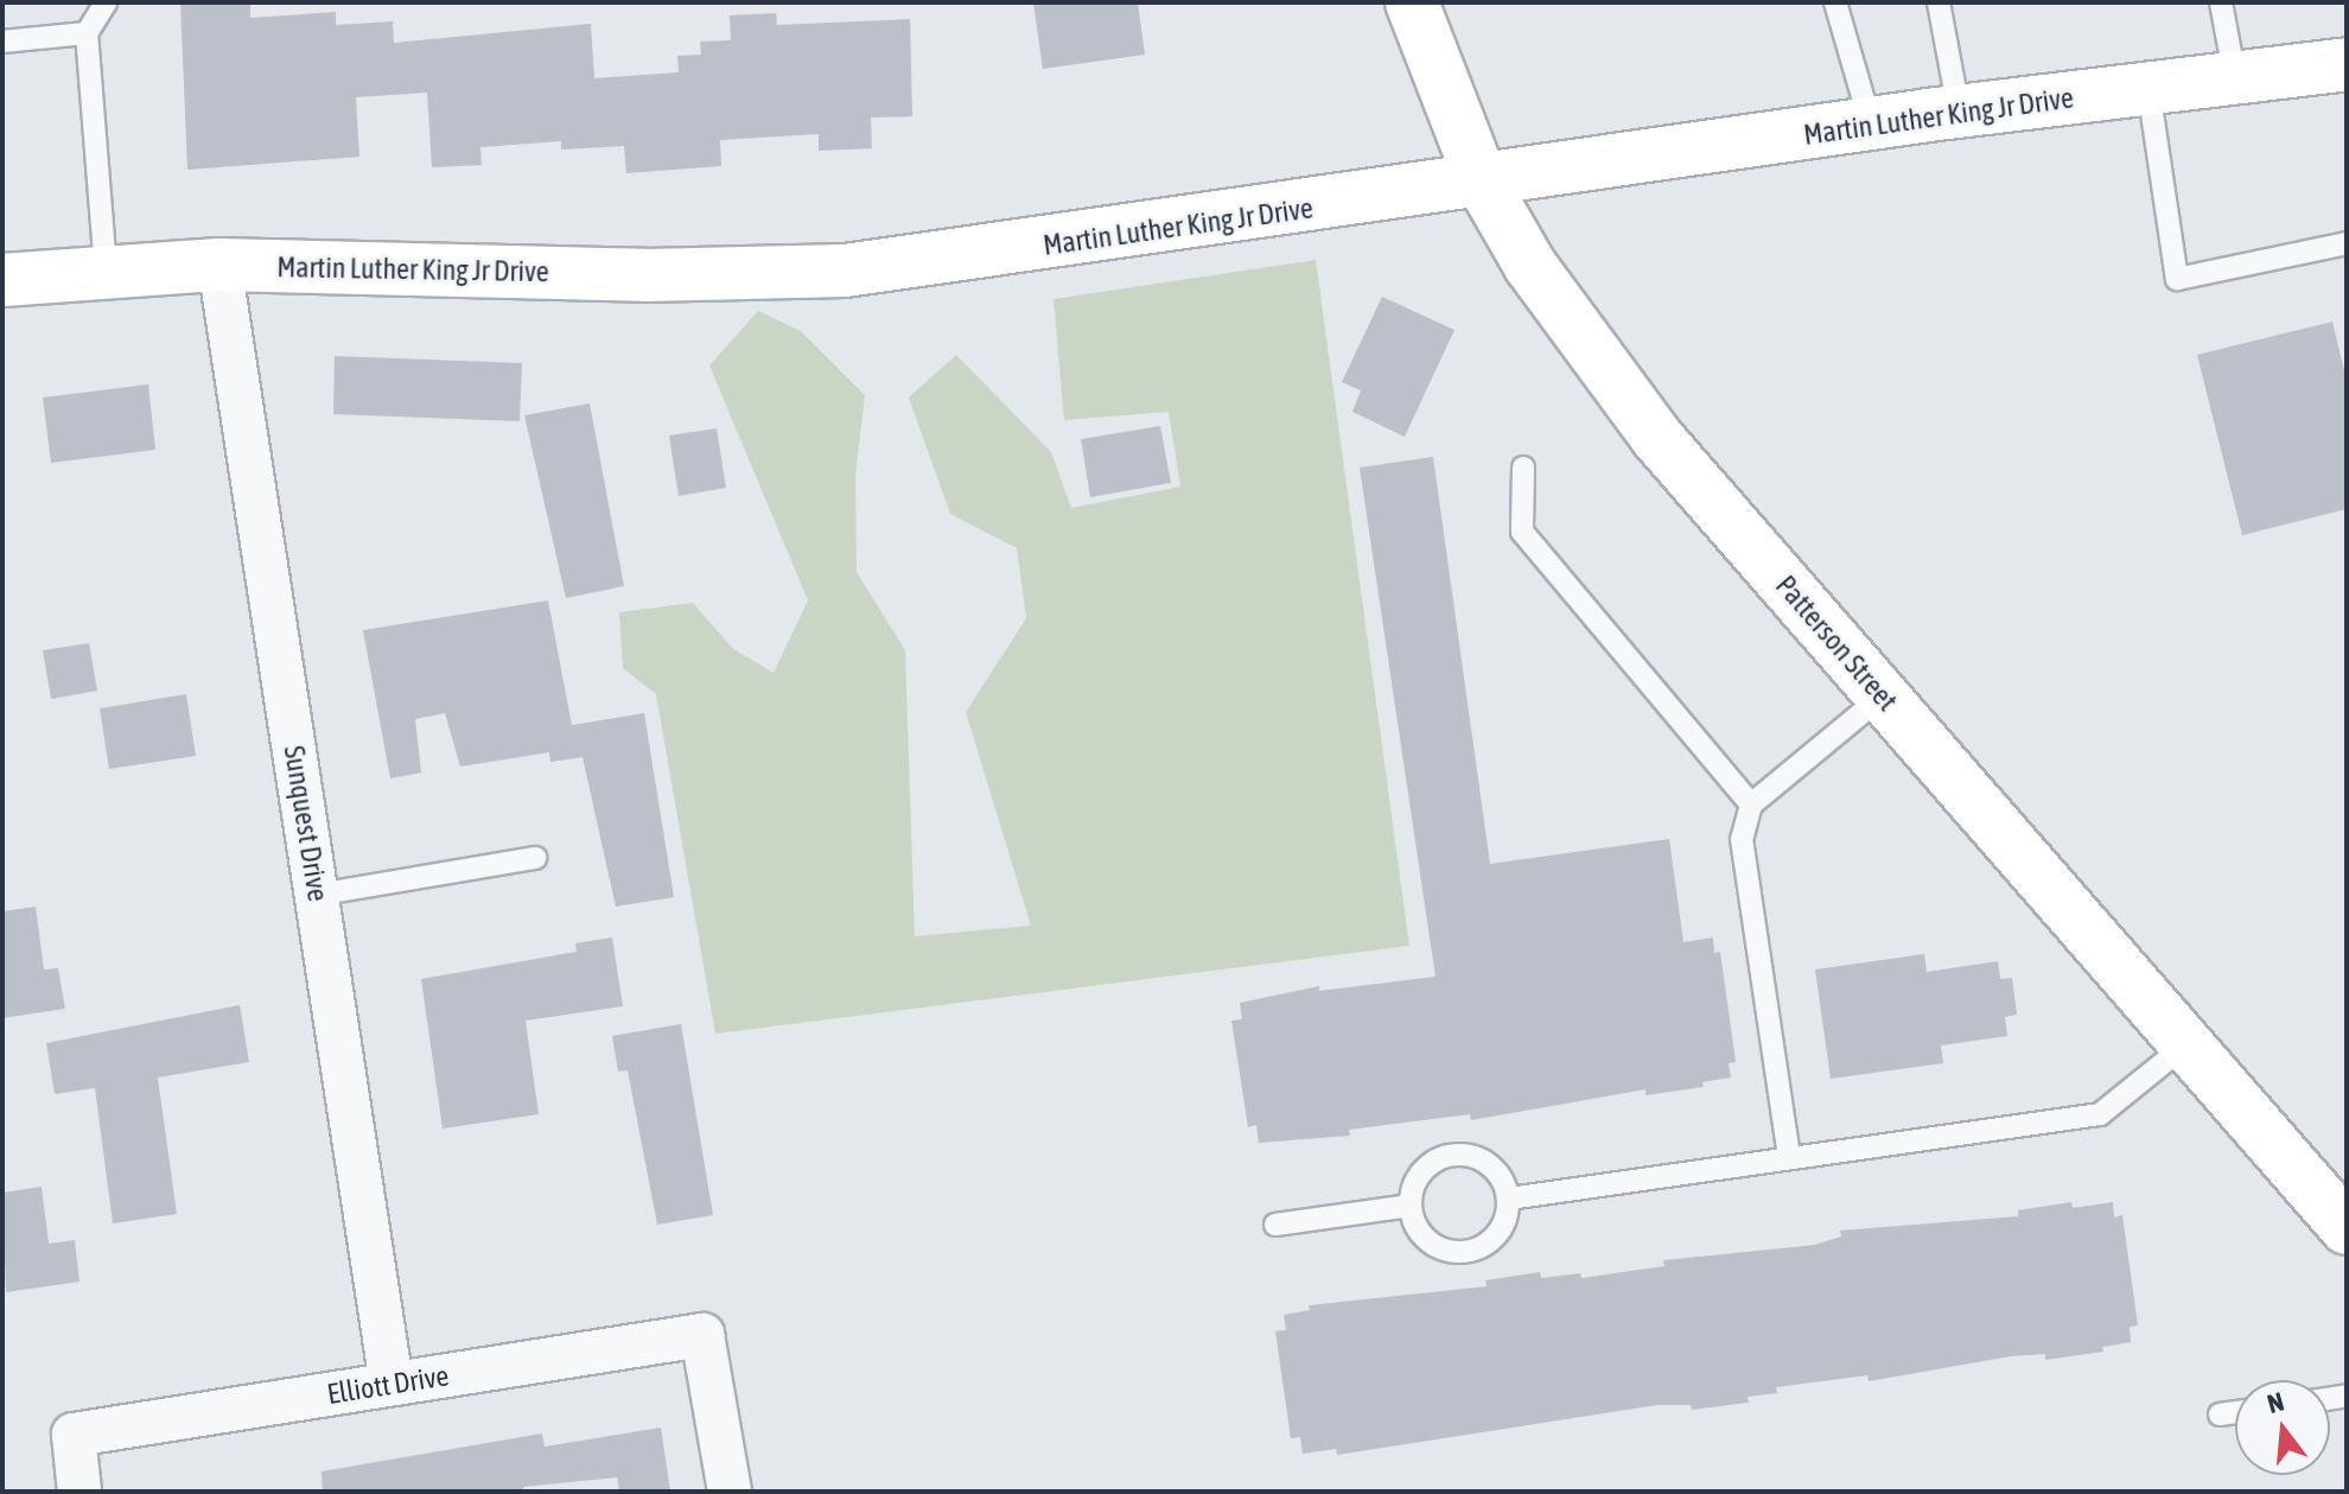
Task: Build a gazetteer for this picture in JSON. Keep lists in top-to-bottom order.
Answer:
{
  "streets": {
    "street": [
      "Martin Luther King Jr Drive",
      "Patterson Street",
      "Sunquest Drive",
      "Elliott Drive"
    ]
  },
  "crossings": [
    ["Martin Luther King Jr Drive", "Patterson Street"],
    ["Martin Luther King Jr Drive", "Sunquest Drive"],
    ["Sunquest Drive", "Elliott Drive"]
  ],
  "north": "top"
}
